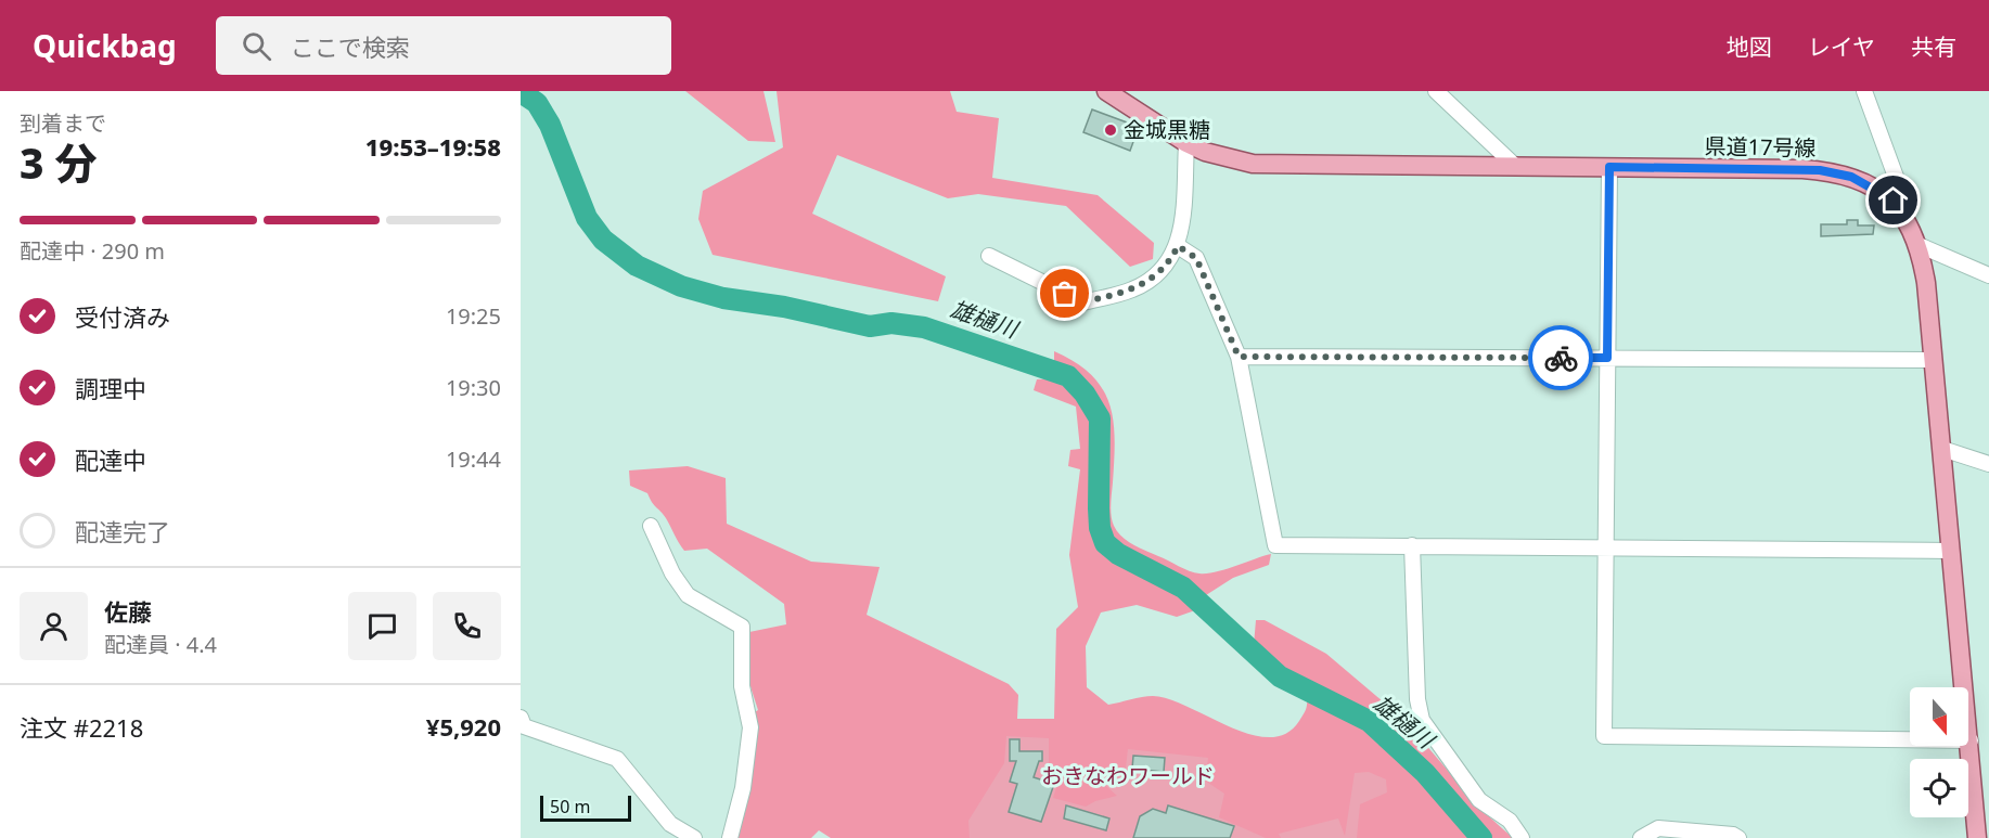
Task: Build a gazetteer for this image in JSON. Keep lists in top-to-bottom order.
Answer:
{
  "streets": {
    "main road": ["県道17号線"]
  },
  "water": ["雄樋川"],
  "parks": ["おきなわワールド"],
  "places": ["金城黒糖"],
  "scale_bar": "50 m",
  "north": "bottom",
  "page": {
    "header": "Quickbag",
    "search": "ここで検索",
    "nav": ["地図", "レイヤ", "共有"],
    "heading": ["3 分", "到着まで", "19:53–19:58"],
    "panel": [
      "佐藤",
      "配達員 · 4.4",
      "注文 #2218",
      "¥5,920"
    ],
    "bar": "配達中 · 290 m",
    "list": [
      ["受付済み", "19:25"],
      ["調理中", "19:30"],
      ["配達中", "19:44"],
      "配達完了"
    ],
    "scale": "50 m"
  }
}
